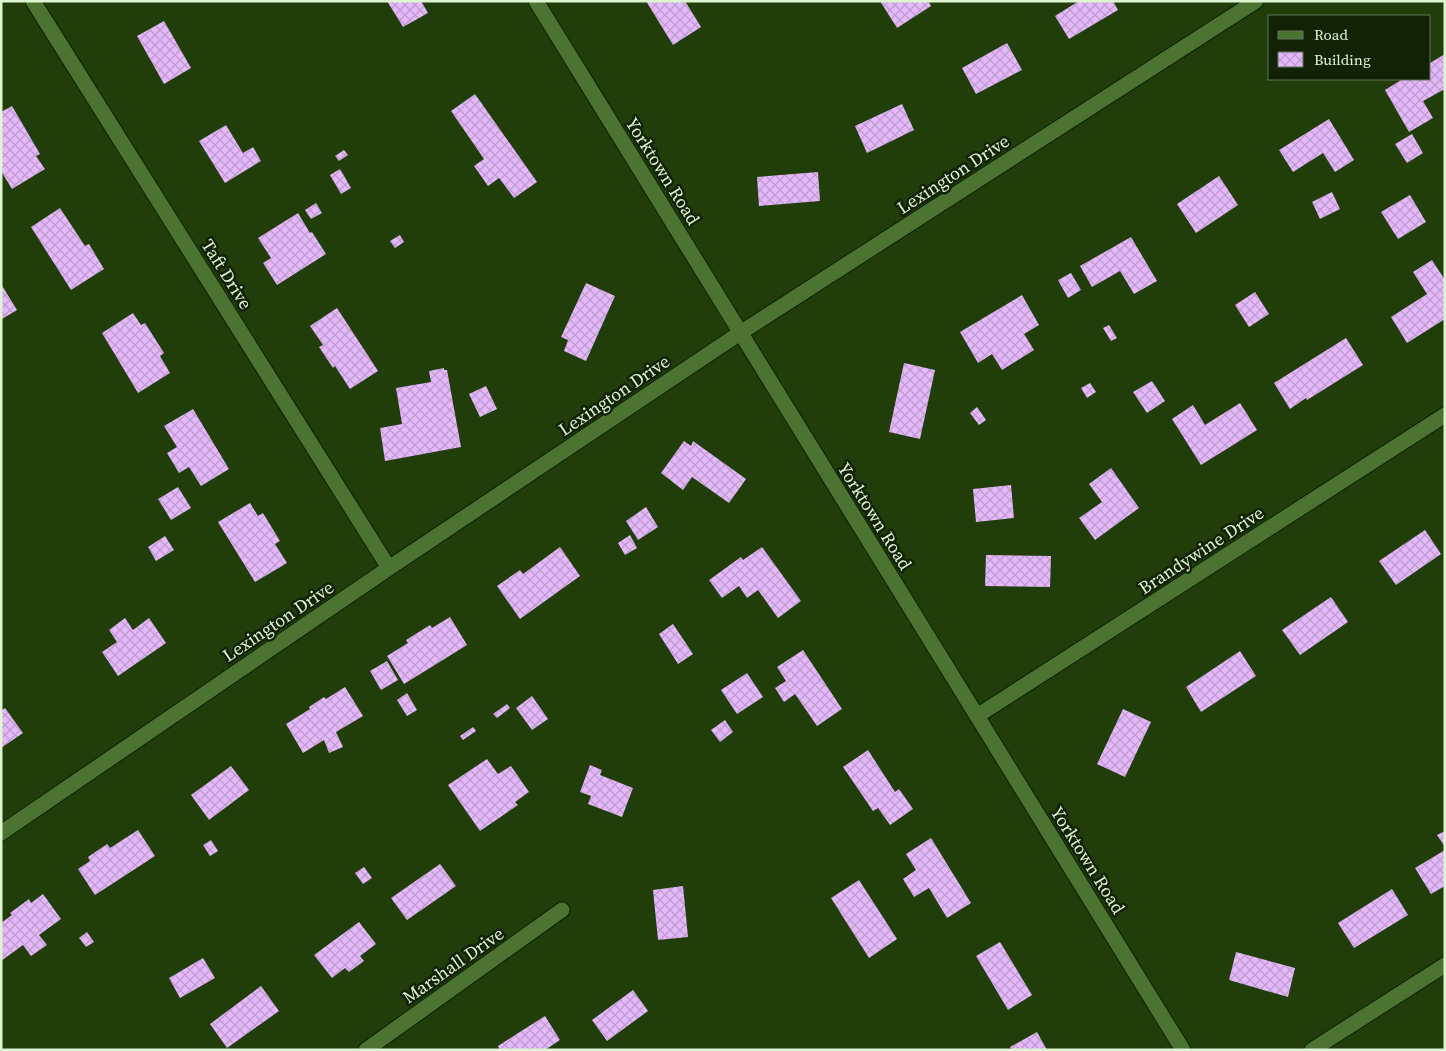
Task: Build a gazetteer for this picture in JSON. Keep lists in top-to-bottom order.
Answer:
{
  "streets": {
    "street": [
      "Yorktown Road",
      "Lexington Drive",
      "Taft Drive",
      "Brandywine Drive",
      "Marshall Drive"
    ]
  },
  "crossings": [
    ["Yorktown Road", "Lexington Drive"],
    ["Yorktown Road", "Brandywine Drive"],
    ["Lexington Drive", "Taft Drive"]
  ],
  "legend": ["Road", "Building"]
}
